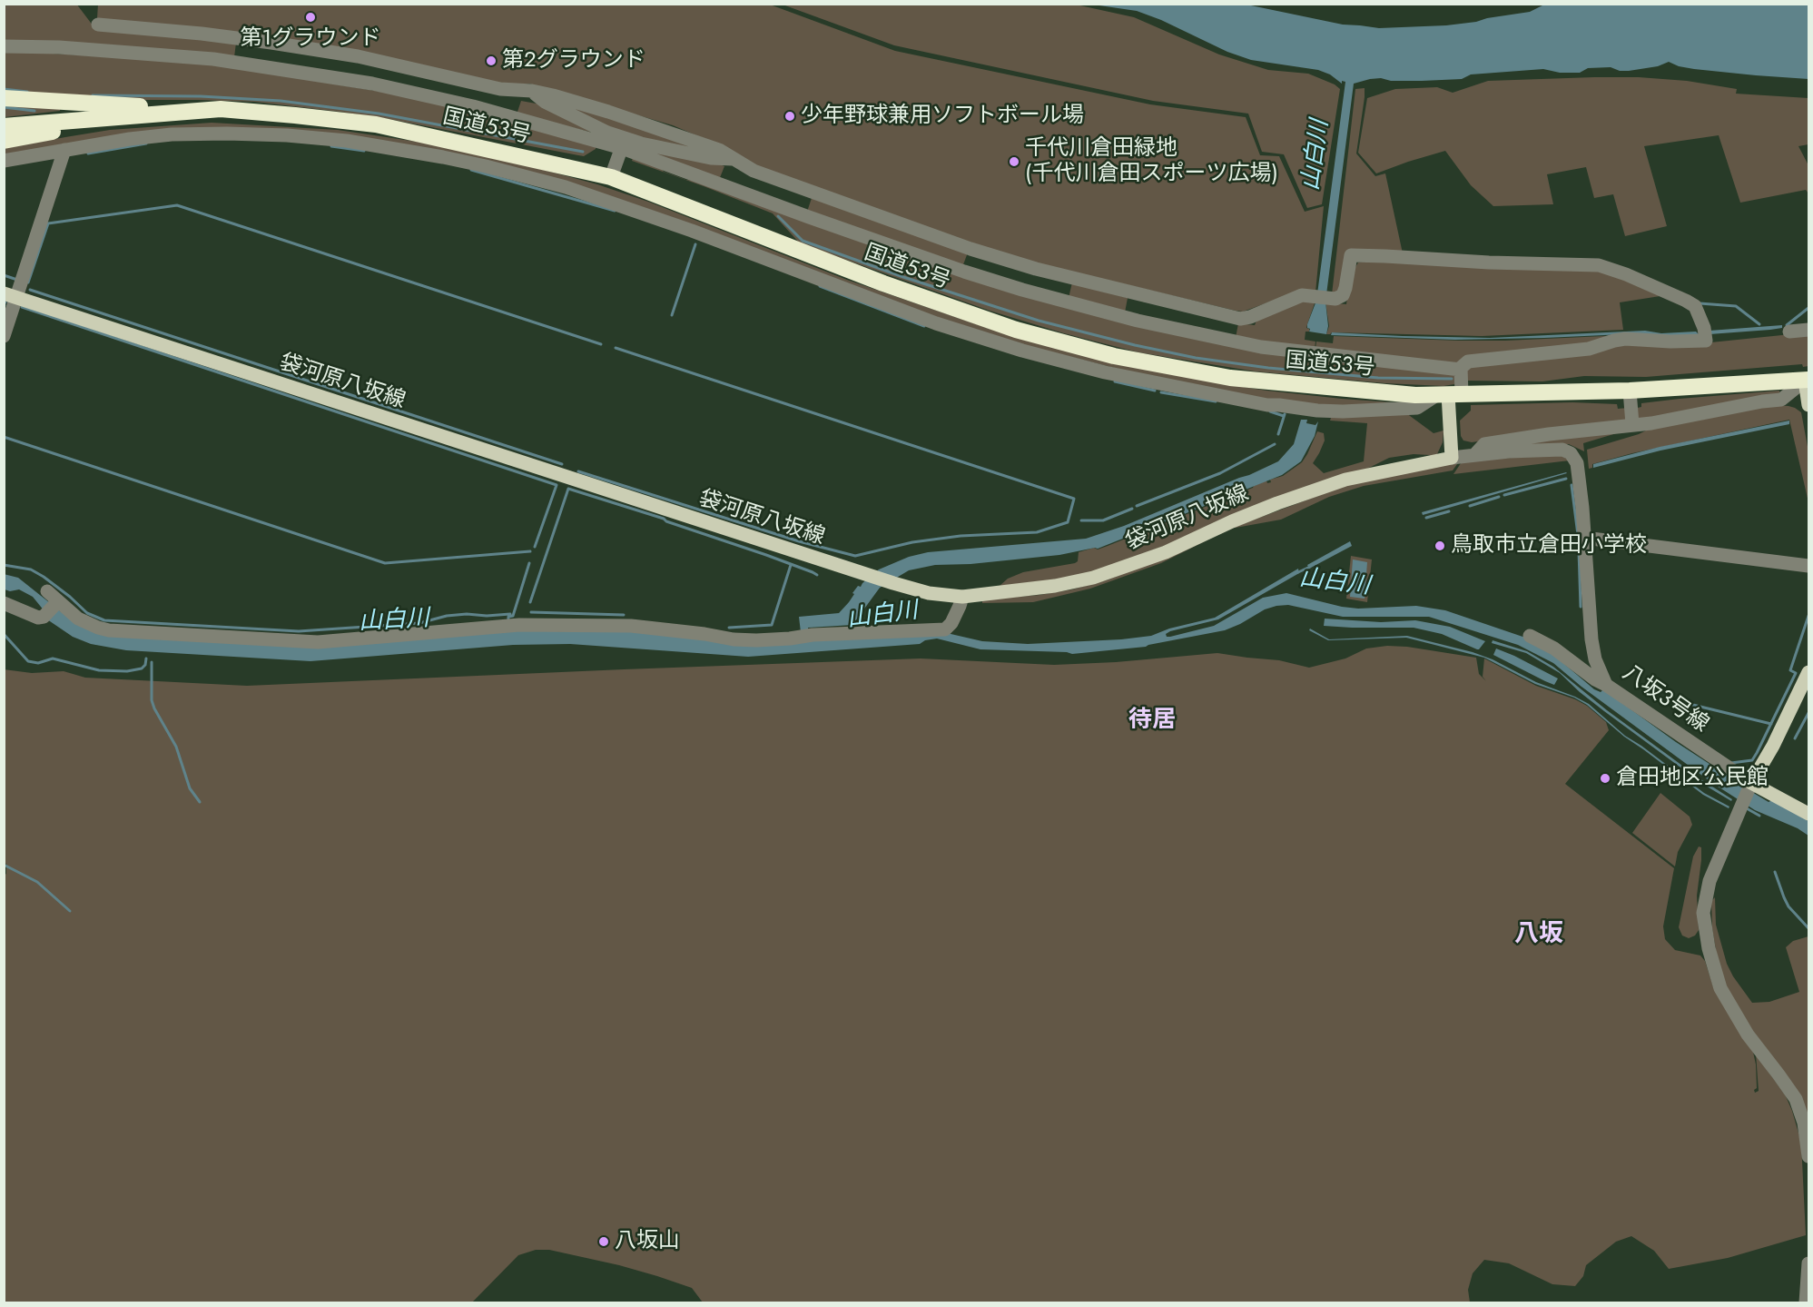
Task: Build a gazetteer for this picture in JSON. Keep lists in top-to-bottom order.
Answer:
{
  "streets": {
    "highway": ["国道53号"],
    "main road": ["袋河原八坂線"],
    "street": ["八坂3号線"]
  },
  "crossings": [
    ["袋河原八坂線", "八坂3号線"]
  ],
  "districts": ["待居", "八坂"],
  "water": ["山白川"],
  "places": [
    "第1グラウンド",
    "第2グラウンド",
    "少年野球兼用ソフトボール場",
    "千代川倉田緑地 (千代川倉田スポーツ広場)",
    "鳥取市立倉田小学校",
    "倉田地区公民館",
    "八坂山"
  ]
}
